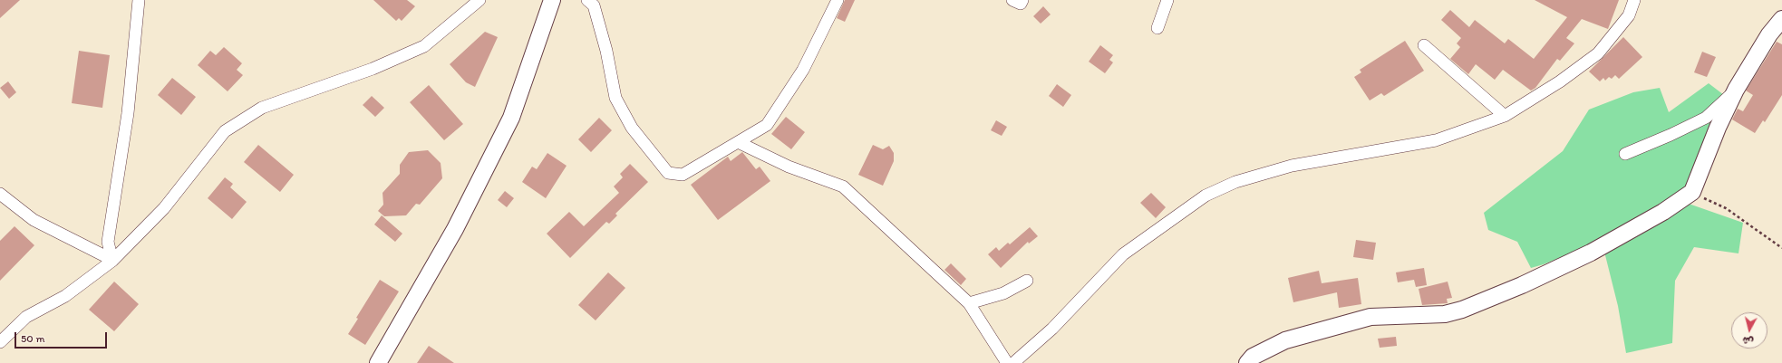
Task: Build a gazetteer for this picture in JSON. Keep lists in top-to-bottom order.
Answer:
{
  "scale_bar": "50 m",
  "north": "bottom"
}
